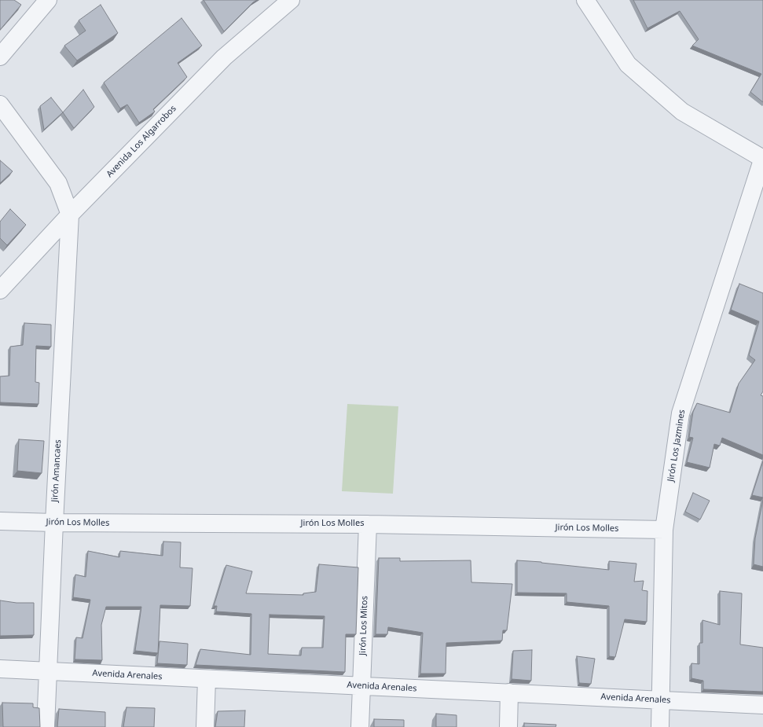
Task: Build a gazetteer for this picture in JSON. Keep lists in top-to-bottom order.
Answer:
{
  "streets": {
    "street": [
      "Avenida Los Algarrobos",
      "Jirón Los Jazmines",
      "Jirón Amancaes",
      "Jirón Los Molles",
      "Jirón Los Mitos",
      "Avenida Arenales"
    ]
  },
  "crossings": [
    ["Avenida Los Algarrobos", "Jirón Amancaes"],
    ["Jirón Los Jazmines", "Jirón Los Molles"],
    ["Jirón Los Jazmines", "Avenida Arenales"],
    ["Jirón Amancaes", "Jirón Los Molles"],
    ["Jirón Amancaes", "Avenida Arenales"],
    ["Jirón Los Molles", "Jirón Los Mitos"],
    ["Jirón Los Mitos", "Avenida Arenales"]
  ]
}
